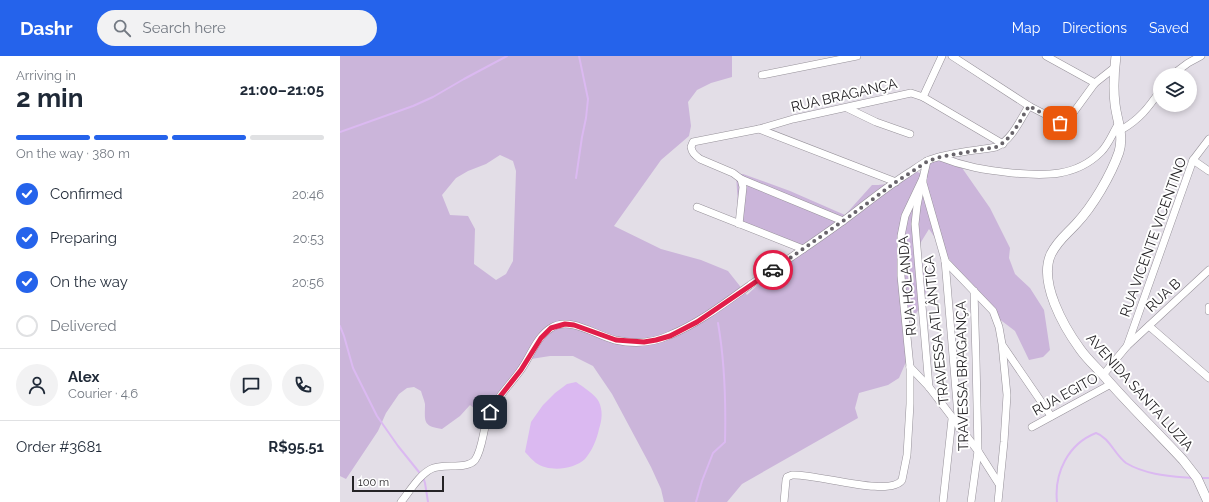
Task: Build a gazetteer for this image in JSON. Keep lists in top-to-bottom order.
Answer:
{
  "streets": {
    "street": [
      "RUA BRAGANÇA",
      "RUA VICENTE VICENTINO",
      "RUA HOLANDA",
      "RUA B",
      "TRAVESSA ATLÂNTICA",
      "TRAVESSA BRAGANÇA",
      "AVENIDA SANTA LUZIA",
      "RUA EGITO"
    ]
  },
  "crossings": [
    ["RUA VICENTE VICENTINO", "RUA B"],
    ["RUA HOLANDA", "TRAVESSA ATLÂNTICA"],
    ["RUA B", "AVENIDA SANTA LUZIA"],
    ["TRAVESSA ATLÂNTICA", "TRAVESSA BRAGANÇA"],
    ["AVENIDA SANTA LUZIA", "RUA EGITO"]
  ],
  "scale_bar": "100 m",
  "page": {
    "header": "Dashr",
    "search": "Search here",
    "nav": ["Map", "Directions", "Saved"],
    "heading": ["2 min", "Arriving in", "21:00–21:05"],
    "panel": [
      "Alex",
      "Courier · 4.6",
      "Order #3681",
      "R$95.51"
    ],
    "bar": "On the way · 380 m",
    "list": [
      ["Confirmed", "20:46"],
      ["Preparing", "20:53"],
      ["On the way", "20:56"],
      "Delivered"
    ],
    "scale": "100 m"
  }
}
